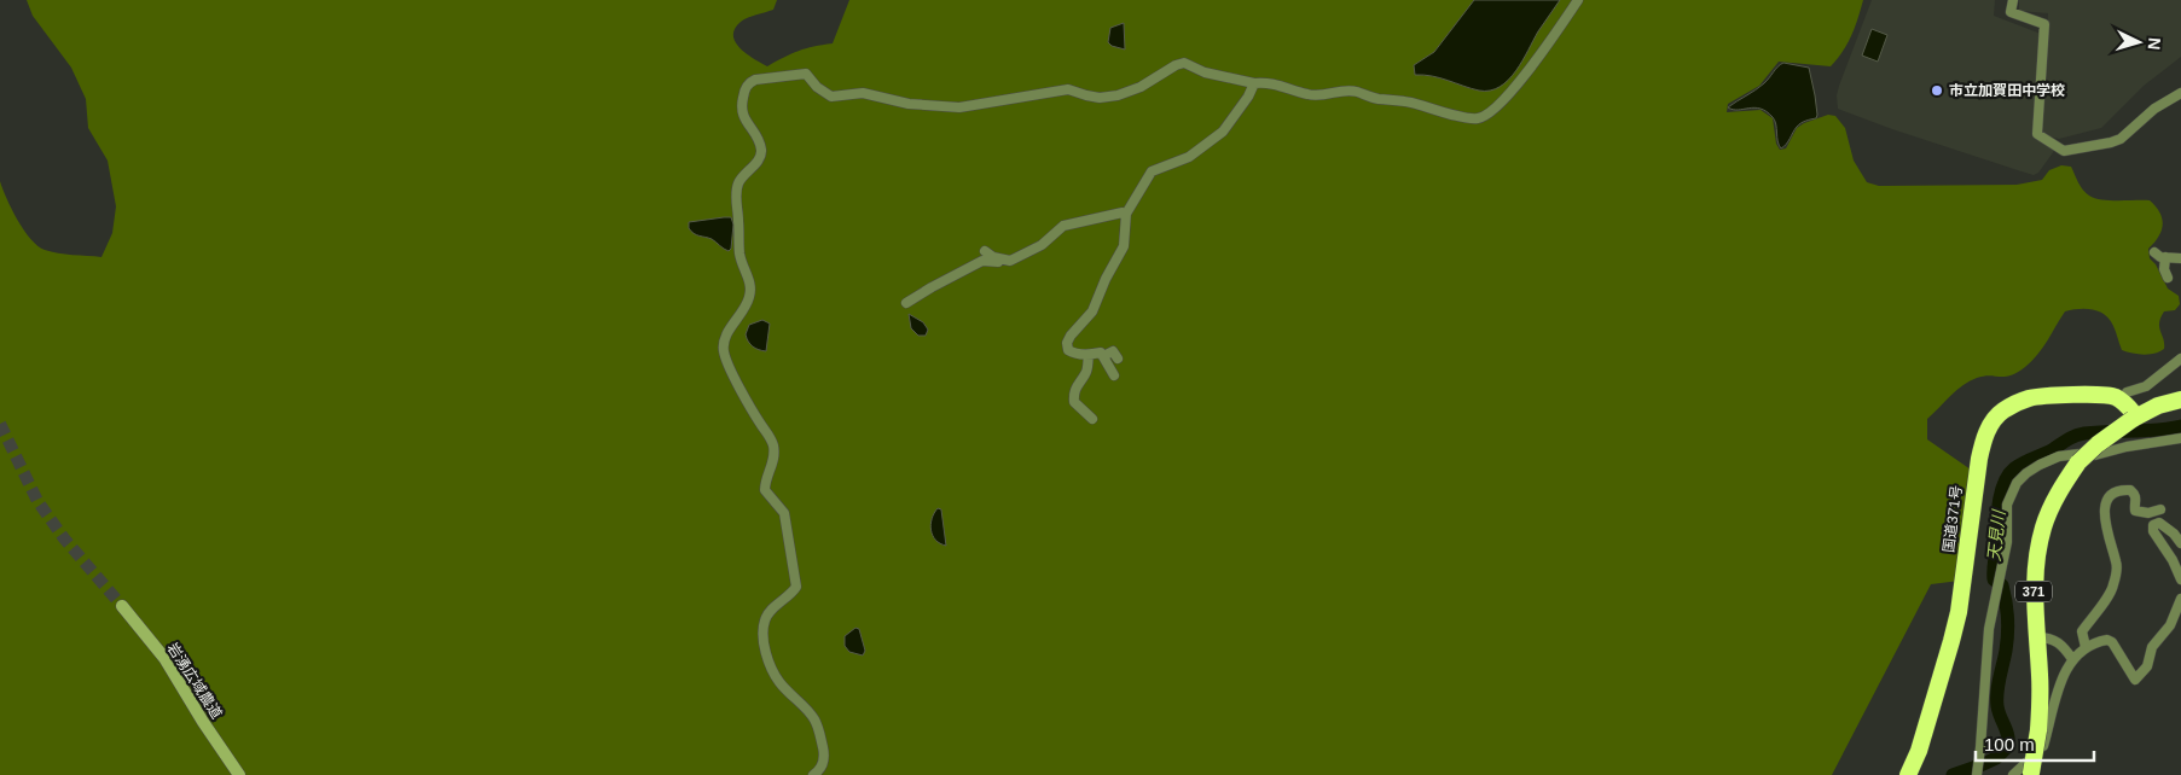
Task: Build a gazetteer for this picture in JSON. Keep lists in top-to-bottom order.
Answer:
{
  "streets": {
    "highway": ["国道371号", "371"],
    "street": ["岩湧広域農道"]
  },
  "water": ["天見川"],
  "places": ["市立加賀田中学校"],
  "scale_bar": "100 m",
  "north": "right"
}
